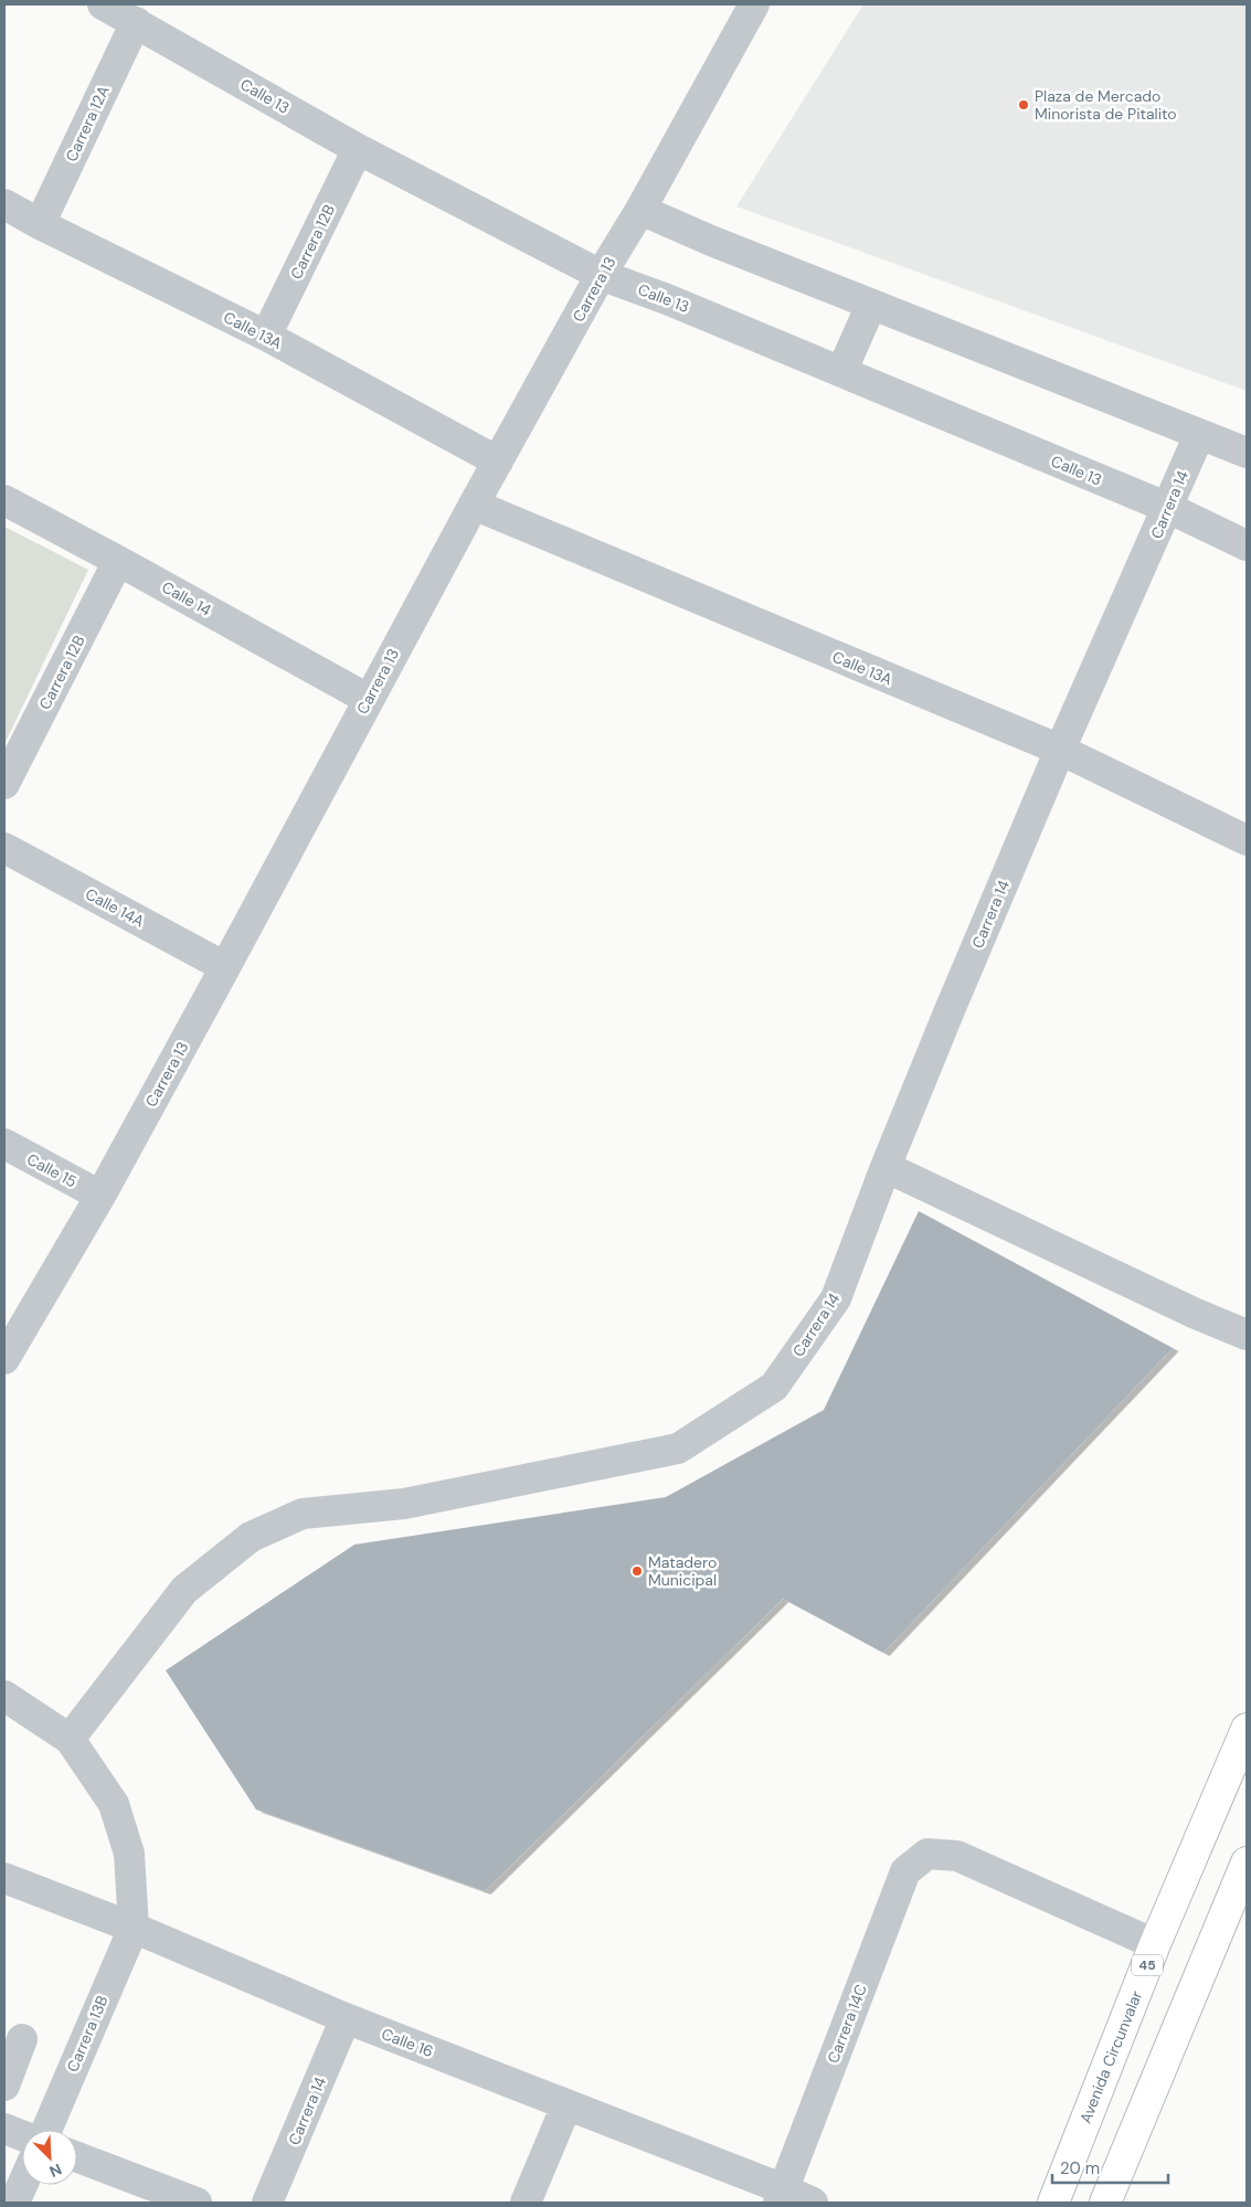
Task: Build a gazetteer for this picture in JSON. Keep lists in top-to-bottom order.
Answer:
{
  "streets": {
    "highway": ["45", "Avenida Circunvalar"],
    "street": [
      "Calle 13",
      "Carrera 12A",
      "Carrera 12B",
      "Carrera 13",
      "Calle 13A",
      "Carrera 14",
      "Calle 14",
      "Calle 14A",
      "Calle 15",
      "Carrera 14C",
      "Carrera 13B",
      "Calle 16"
    ]
  },
  "crossings": [
    ["Calle 13", "Carrera 12A"],
    ["Calle 13", "Carrera 12B"],
    ["Calle 13", "Carrera 13"],
    ["Calle 13", "Carrera 14"],
    ["Carrera 12A", "Calle 13A"],
    ["Carrera 12B", "Calle 13A"],
    ["Carrera 12B", "Calle 14"],
    ["Carrera 13", "Calle 13A"],
    ["Carrera 13", "Calle 14"],
    ["Carrera 13", "Calle 14A"],
    ["Carrera 13", "Calle 15"],
    ["Calle 13A", "Carrera 14"],
    ["Carrera 14", "Calle 16"],
    ["Carrera 14C", "Calle 16"],
    ["Carrera 14C", "Avenida Circunvalar"],
    ["Carrera 13B", "Calle 16"]
  ],
  "places": ["Plaza de Mercado Minorista de Pitalito", "Matadero Municipal"],
  "scale_bar": "20 m",
  "north": "bottom right"
}
